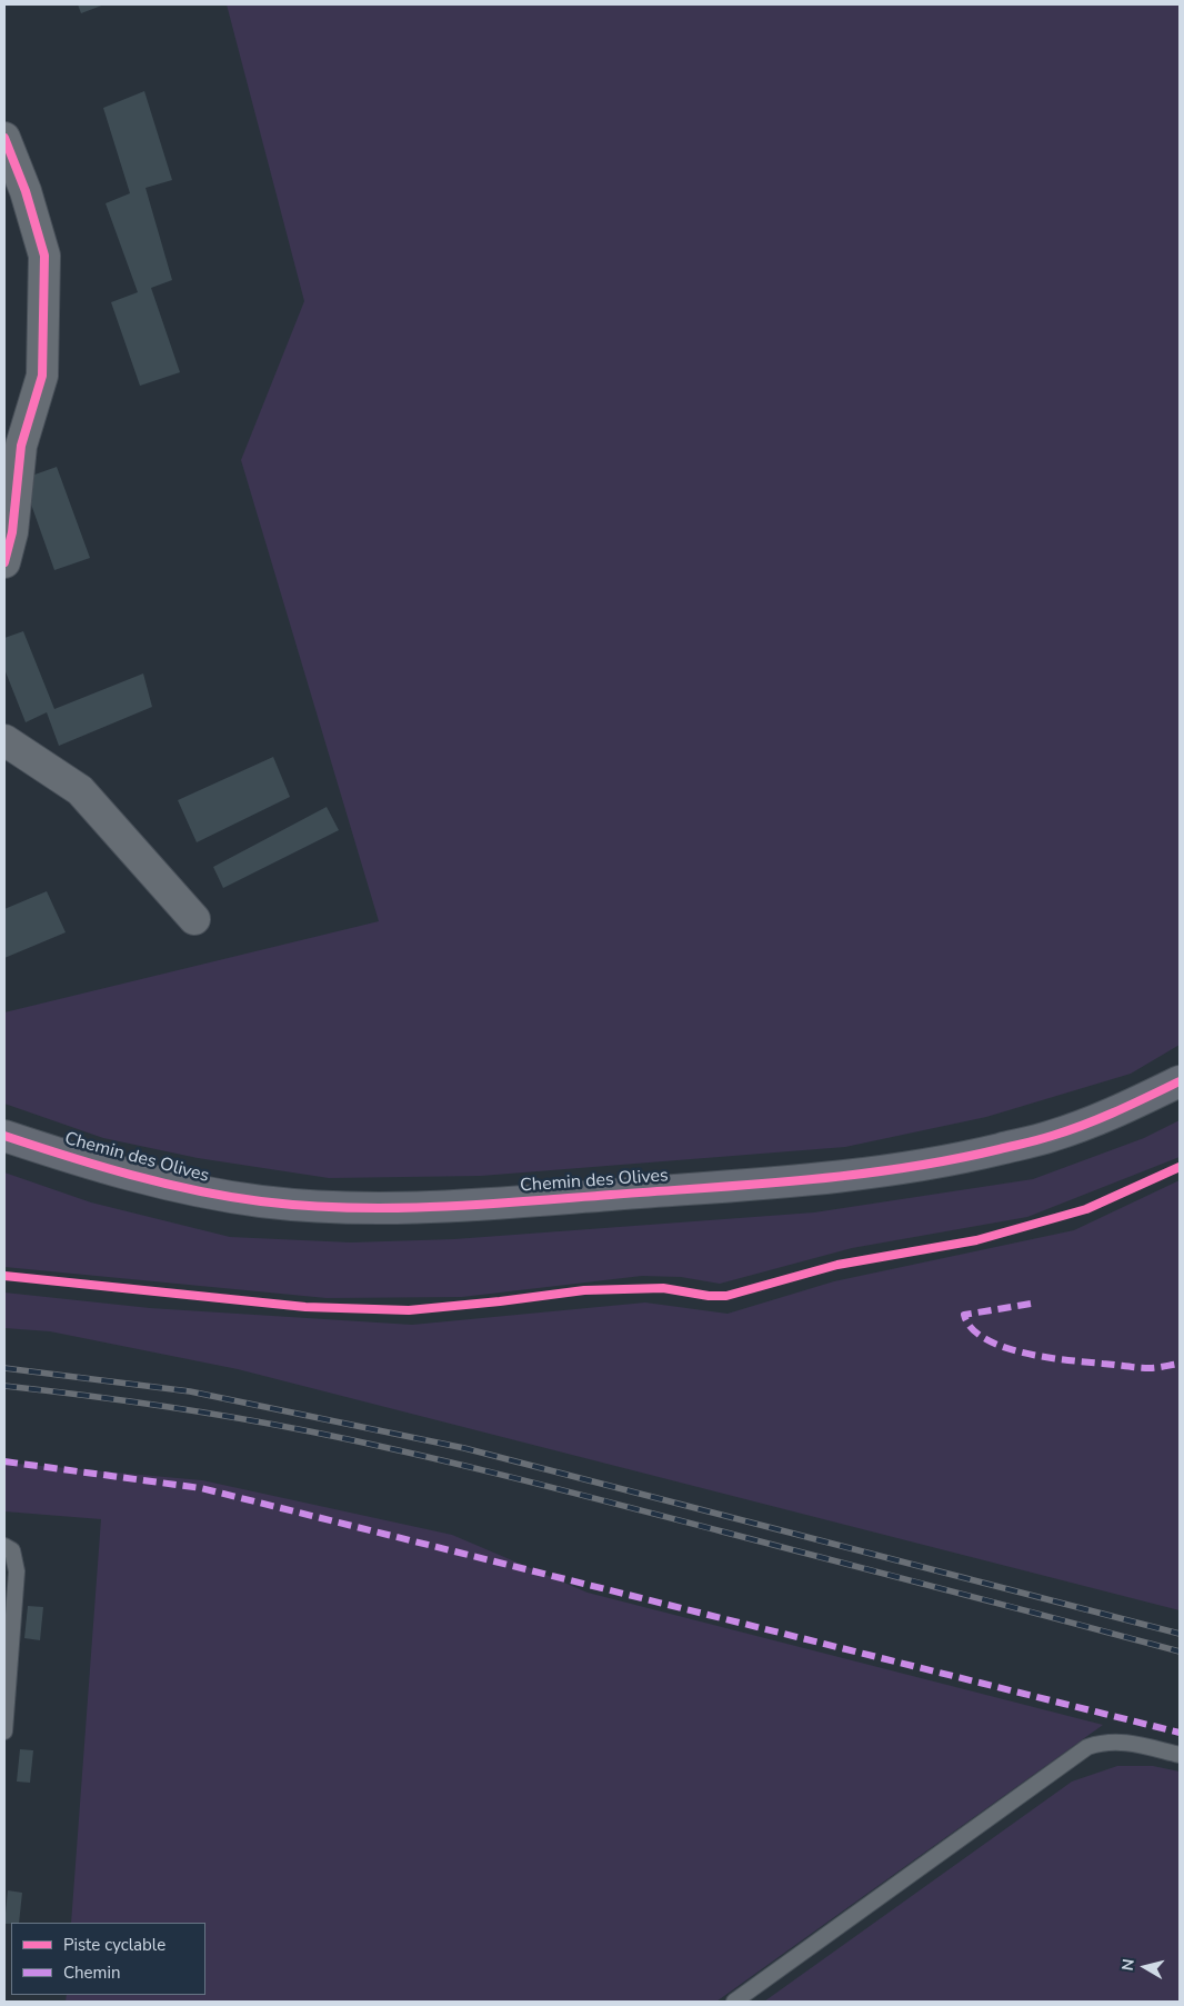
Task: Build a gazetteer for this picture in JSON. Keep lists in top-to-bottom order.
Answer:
{
  "streets": {
    "main road": ["Chemin des Olives"]
  },
  "legend": ["Piste cyclable", "Chemin"],
  "north": "left"
}
